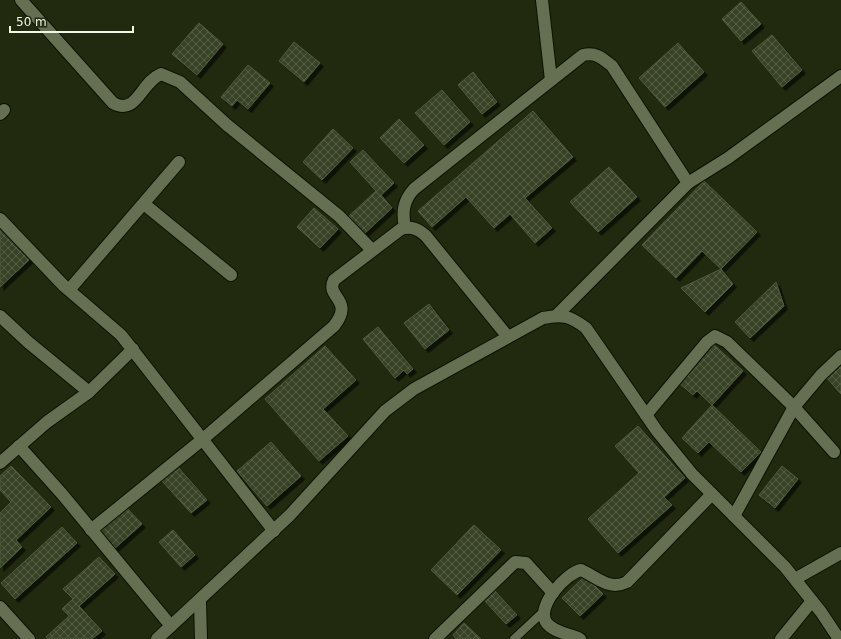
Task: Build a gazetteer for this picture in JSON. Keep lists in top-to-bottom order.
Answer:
{
  "scale_bar": "50 m"
}
